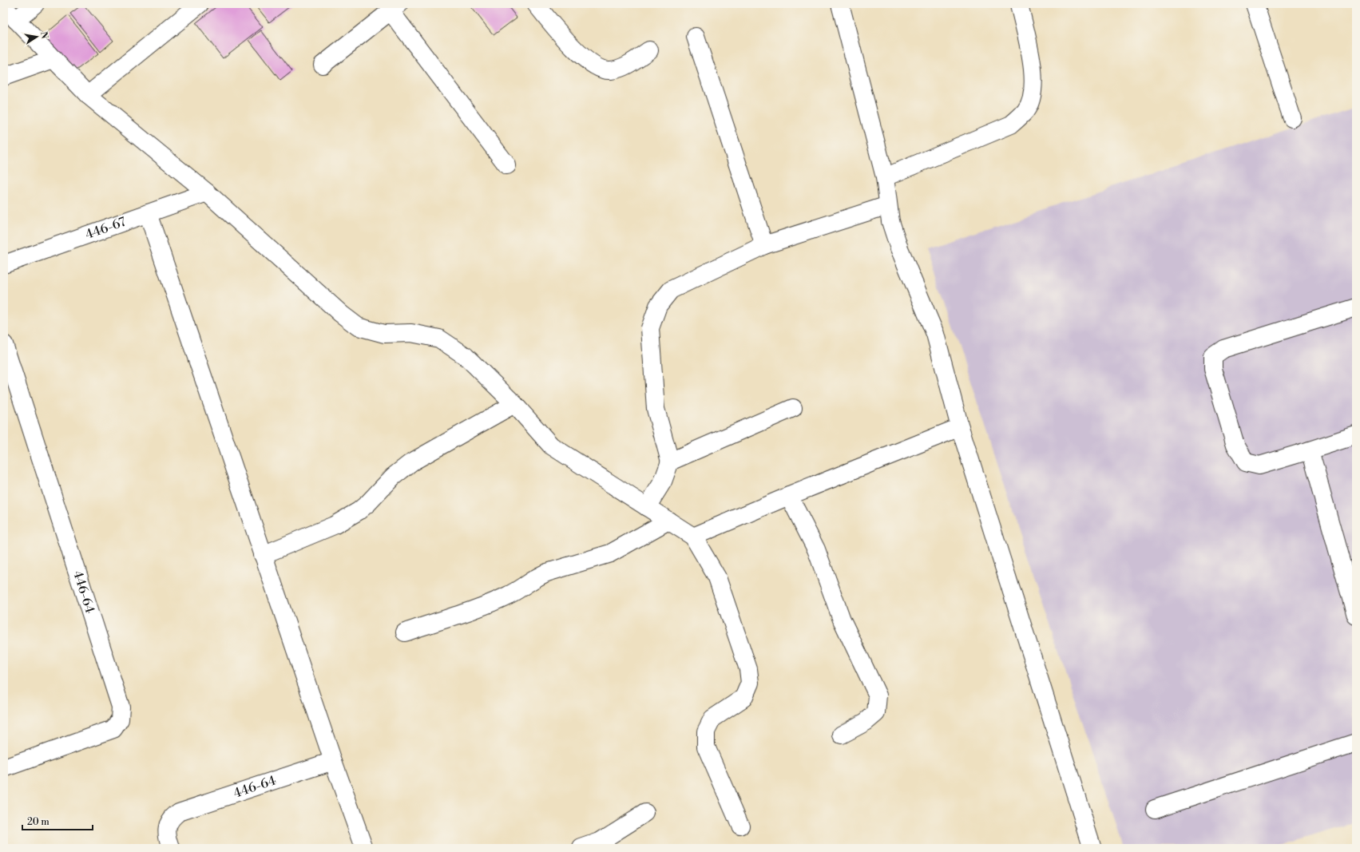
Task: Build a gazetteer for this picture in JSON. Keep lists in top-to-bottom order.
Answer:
{
  "streets": {
    "street": ["446-67", "446-64"]
  },
  "scale_bar": "20 m",
  "north": "right"
}
